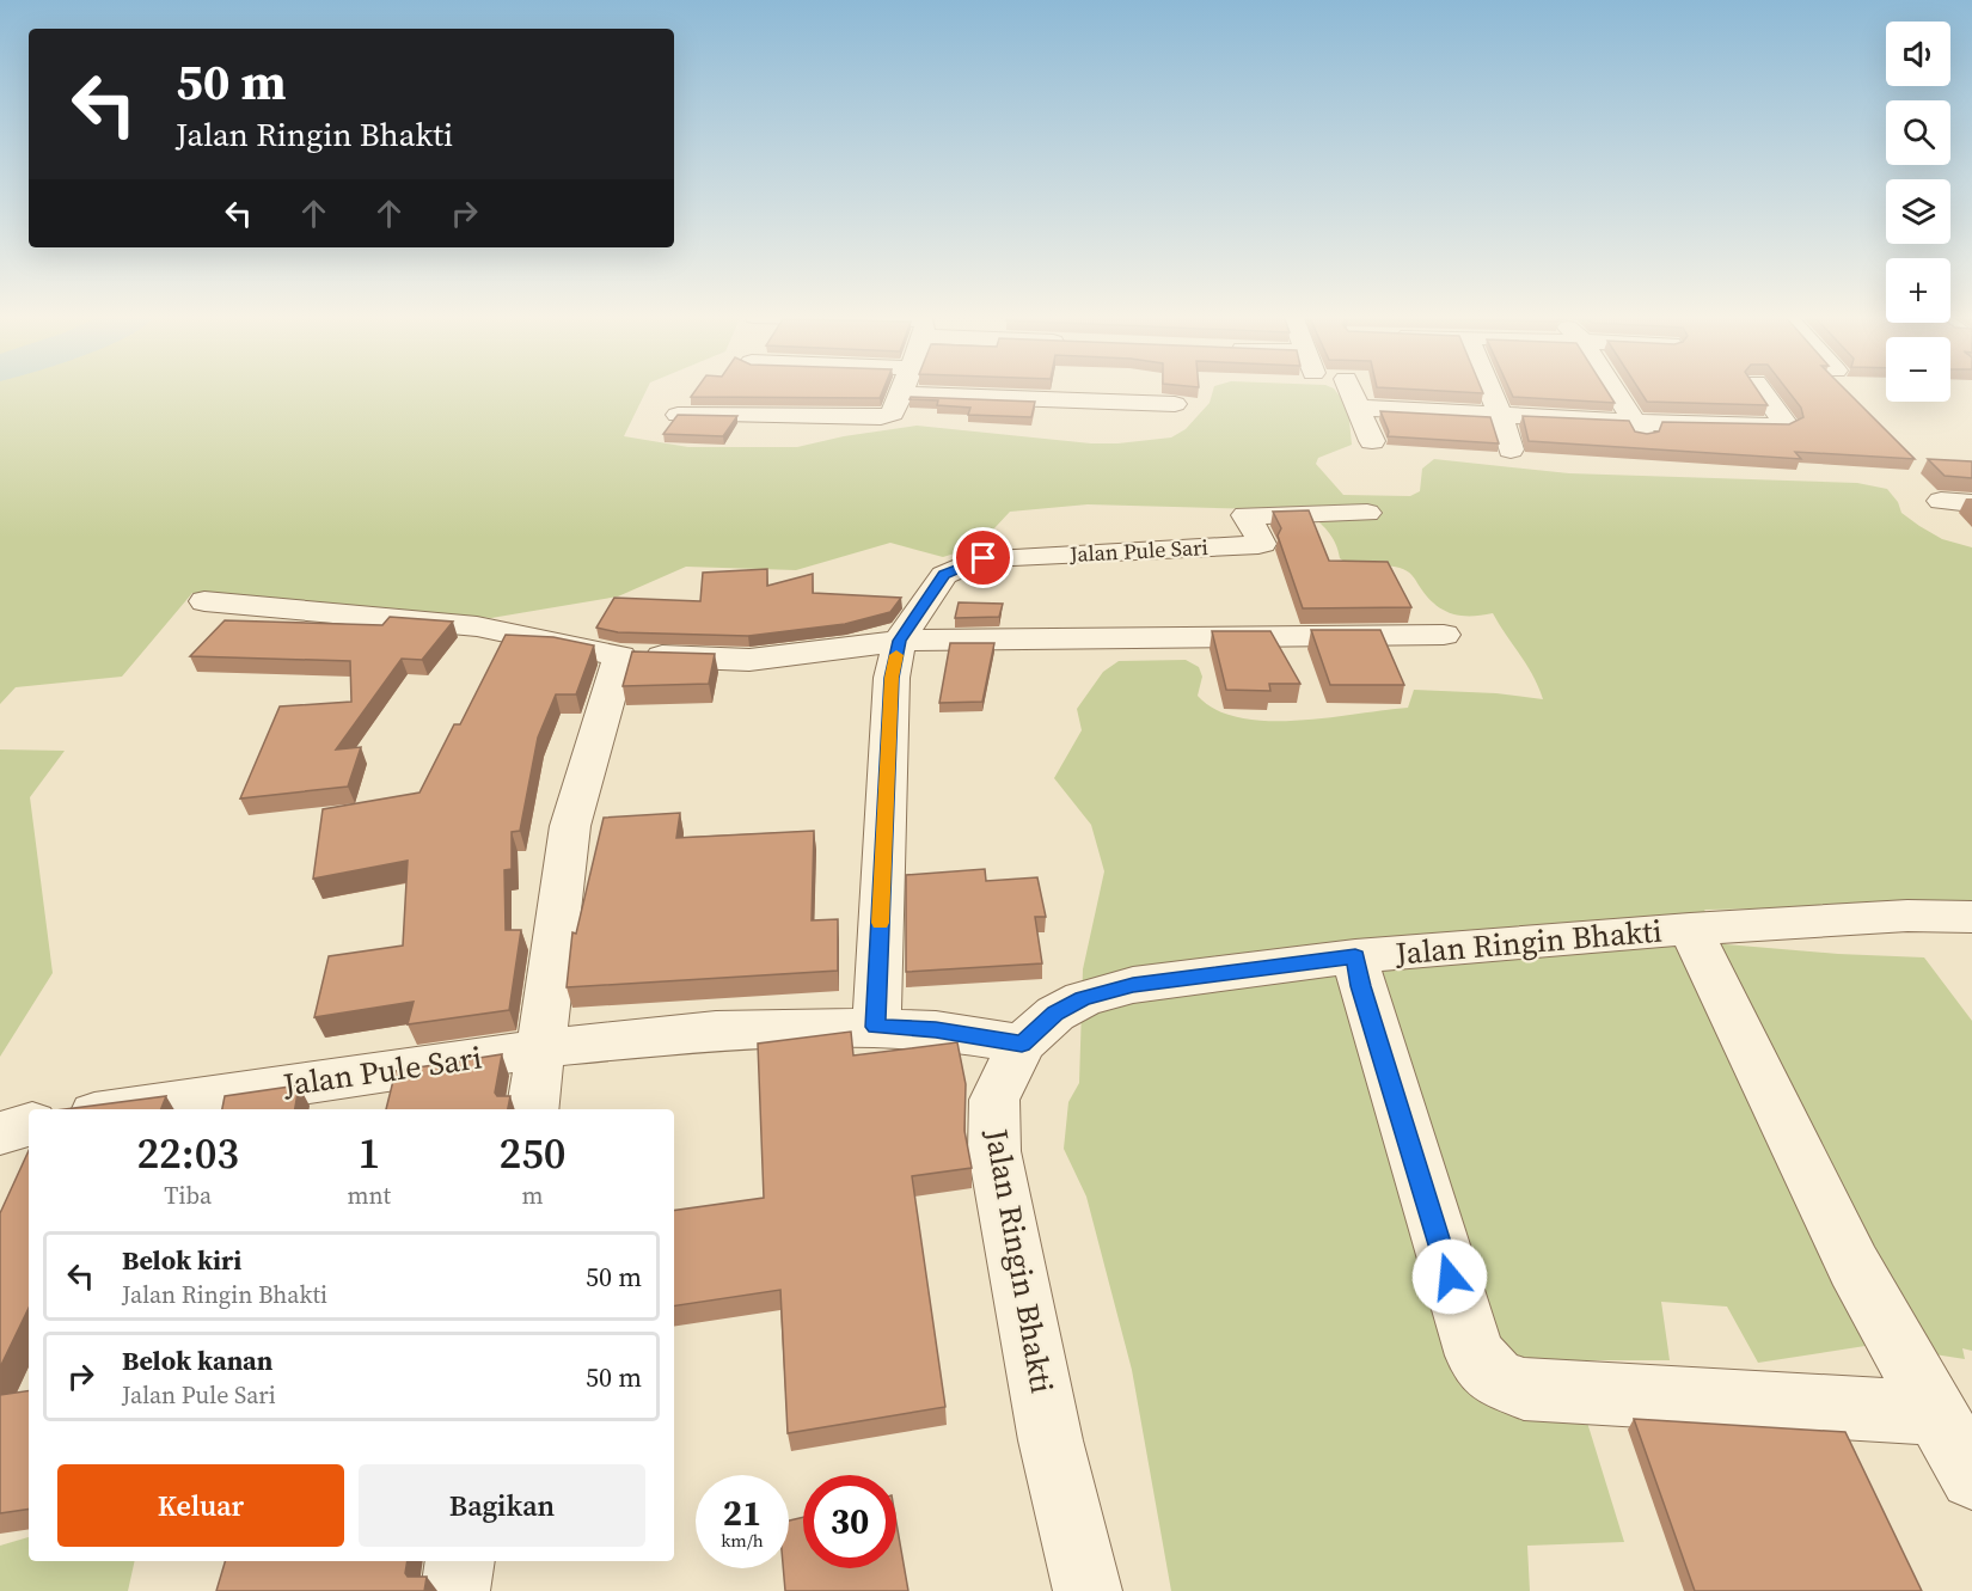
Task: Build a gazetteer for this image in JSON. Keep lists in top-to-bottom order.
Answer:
{
  "streets": {
    "street": ["Jalan Pule Sari", "Jalan Ringin Bhakti"]
  },
  "crossings": [
    ["Jalan Pule Sari", "Jalan Ringin Bhakti"]
  ],
  "page": {
    "map_buttons": ["+", "−"],
    "turn": ["50 m", "Jalan Ringin Bhakti"],
    "eta": [
      "22:03",
      "Tiba",
      "1",
      "mnt",
      "250",
      "m"
    ],
    "list": [
      {
        "name": "Belok kiri",
        "note": "Jalan Ringin Bhakti",
        "value": "50 m"
      },
      {
        "name": "Belok kanan",
        "note": "Jalan Pule Sari",
        "value": "50 m"
      }
    ],
    "buttons": ["Keluar", "Bagikan"],
    "speed": "21 km/h",
    "limit": "30"
  }
}
